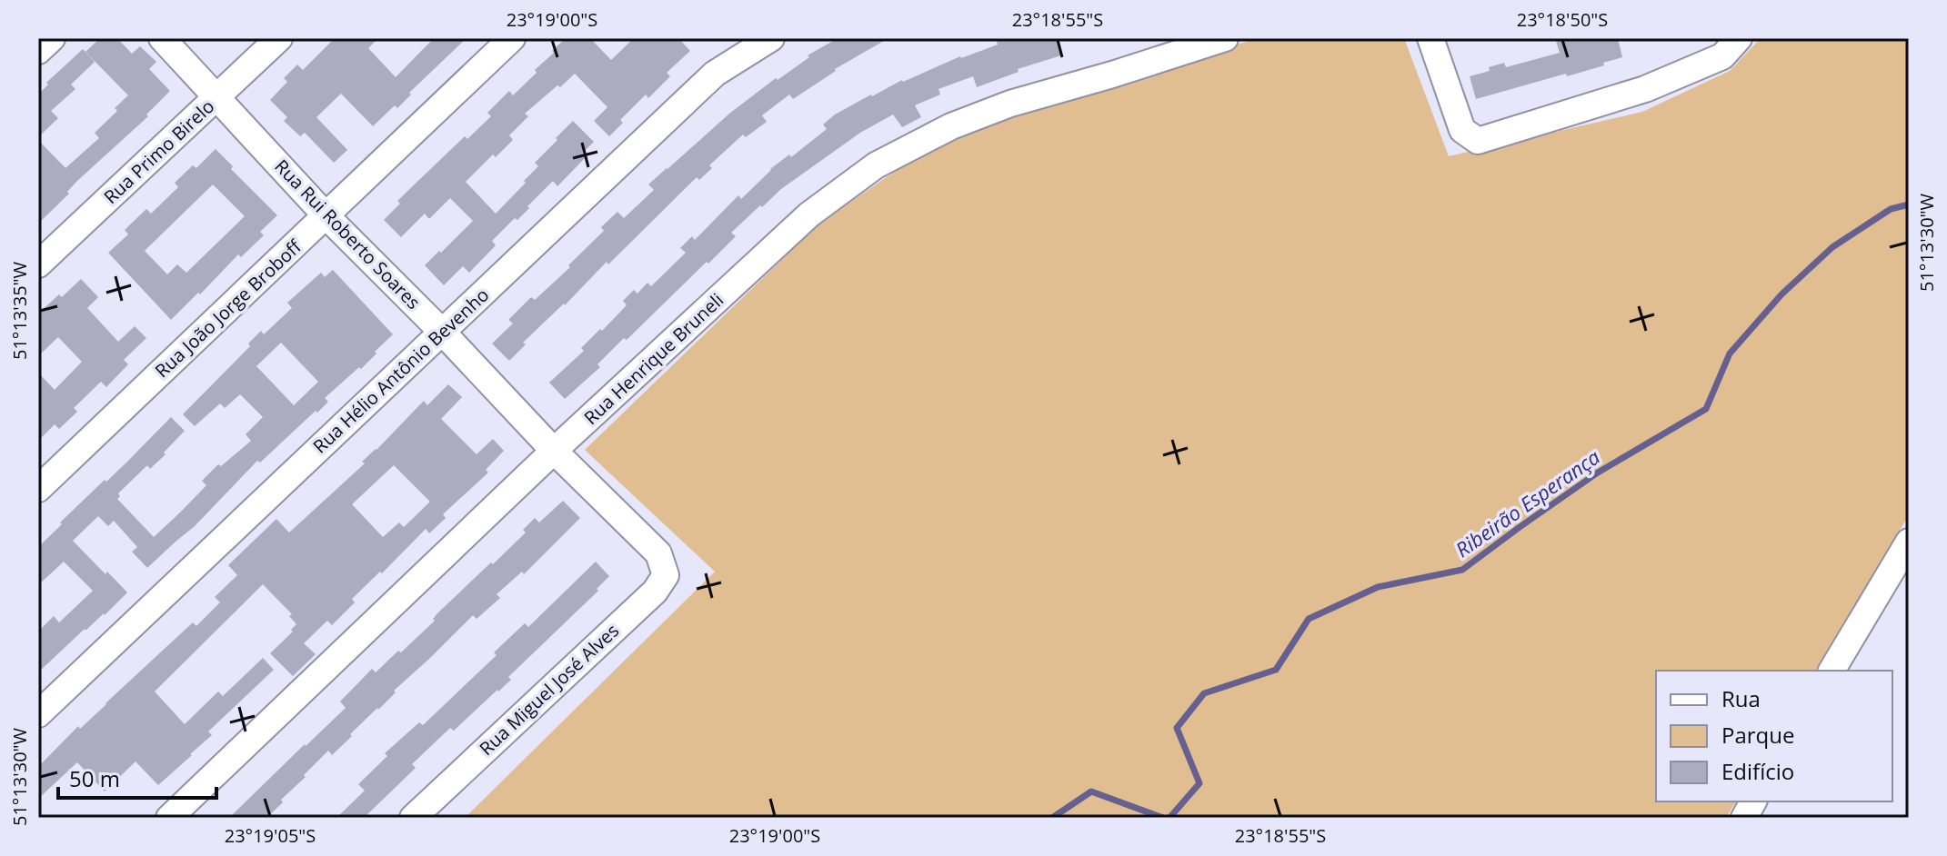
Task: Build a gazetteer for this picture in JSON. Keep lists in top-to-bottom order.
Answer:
{
  "streets": {
    "street": [
      "Rua Primo Birelo",
      "Rua Rui Roberto Soares",
      "Rua João Jorge Broboff",
      "Rua Henrique Bruneli",
      "Rua Hélio Antônio Bevenho",
      "Rua Miguel José Alves"
    ]
  },
  "crossings": [
    ["Rua Primo Birelo", "Rua Rui Roberto Soares"],
    ["Rua Rui Roberto Soares", "Rua João Jorge Broboff"],
    ["Rua Rui Roberto Soares", "Rua Henrique Bruneli"],
    ["Rua Rui Roberto Soares", "Rua Hélio Antônio Bevenho"],
    ["Rua Rui Roberto Soares", "Rua Miguel José Alves"]
  ],
  "water": ["Ribeirão Esperança"],
  "legend": ["Rua", "Parque", "Edifício"],
  "scale_bar": "50 m",
  "coordinates": [
    "23°19'00\"S",
    "23°18'55\"S",
    "23°18'50\"S",
    "51°13'30\"W",
    "51°13'35\"W",
    "23°19'05\"S"
  ]
}
